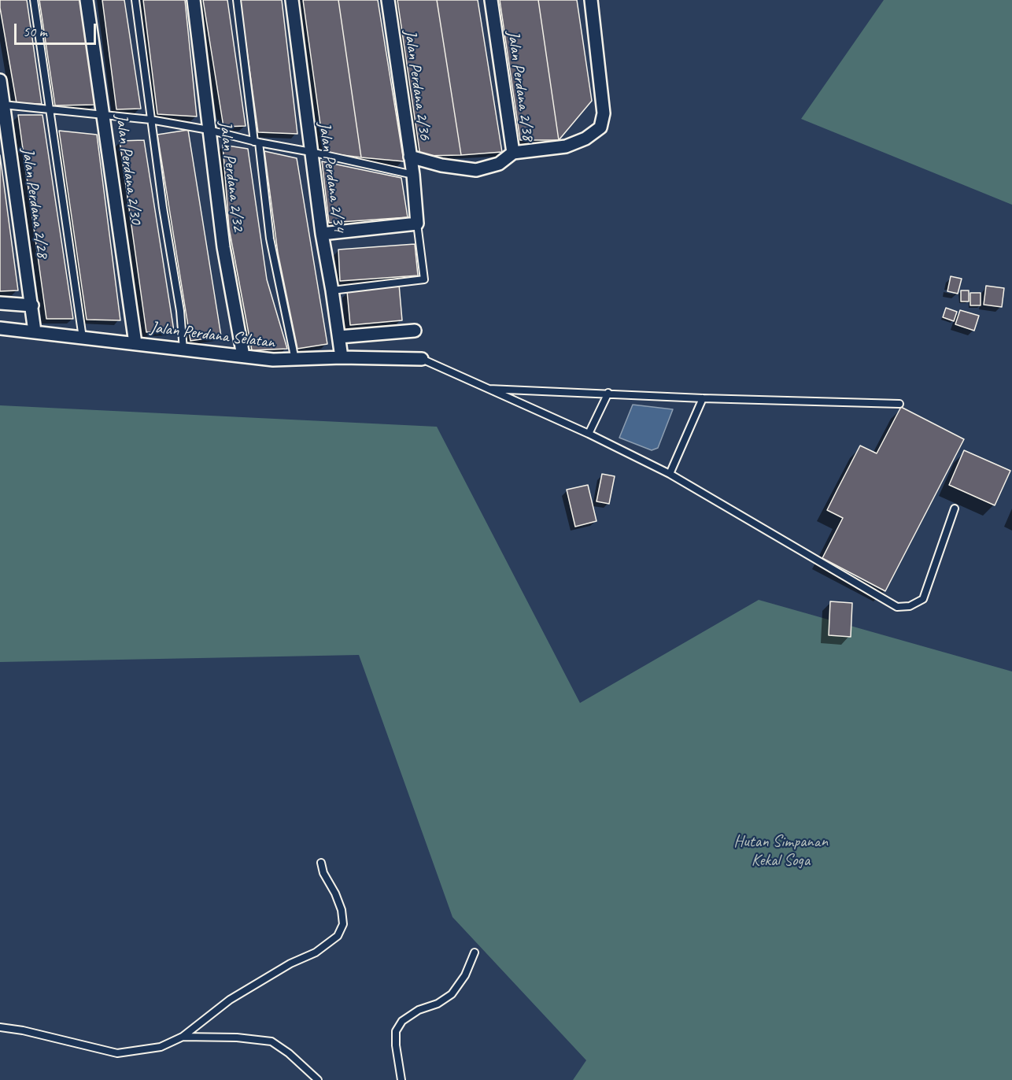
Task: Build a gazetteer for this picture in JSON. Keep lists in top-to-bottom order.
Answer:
{
  "streets": {
    "street": [
      "Jalan Perdana 2/36",
      "Jalan Perdana 2/38",
      "Jalan Perdana 2/30",
      "Jalan Perdana 2/32",
      "Jalan Perdana 2/34",
      "Jalan Perdana 2/28",
      "Jalan Perdana Selatan"
    ]
  },
  "crossings": [
    ["Jalan Perdana 2/36", "Jalan Perdana 2/38"],
    ["Jalan Perdana 2/30", "Jalan Perdana Selatan"],
    ["Jalan Perdana 2/32", "Jalan Perdana Selatan"],
    ["Jalan Perdana 2/34", "Jalan Perdana Selatan"],
    ["Jalan Perdana 2/28", "Jalan Perdana Selatan"]
  ],
  "parks": ["Hutan Simpanan Kekal Soga"],
  "scale_bar": "50 m"
}
